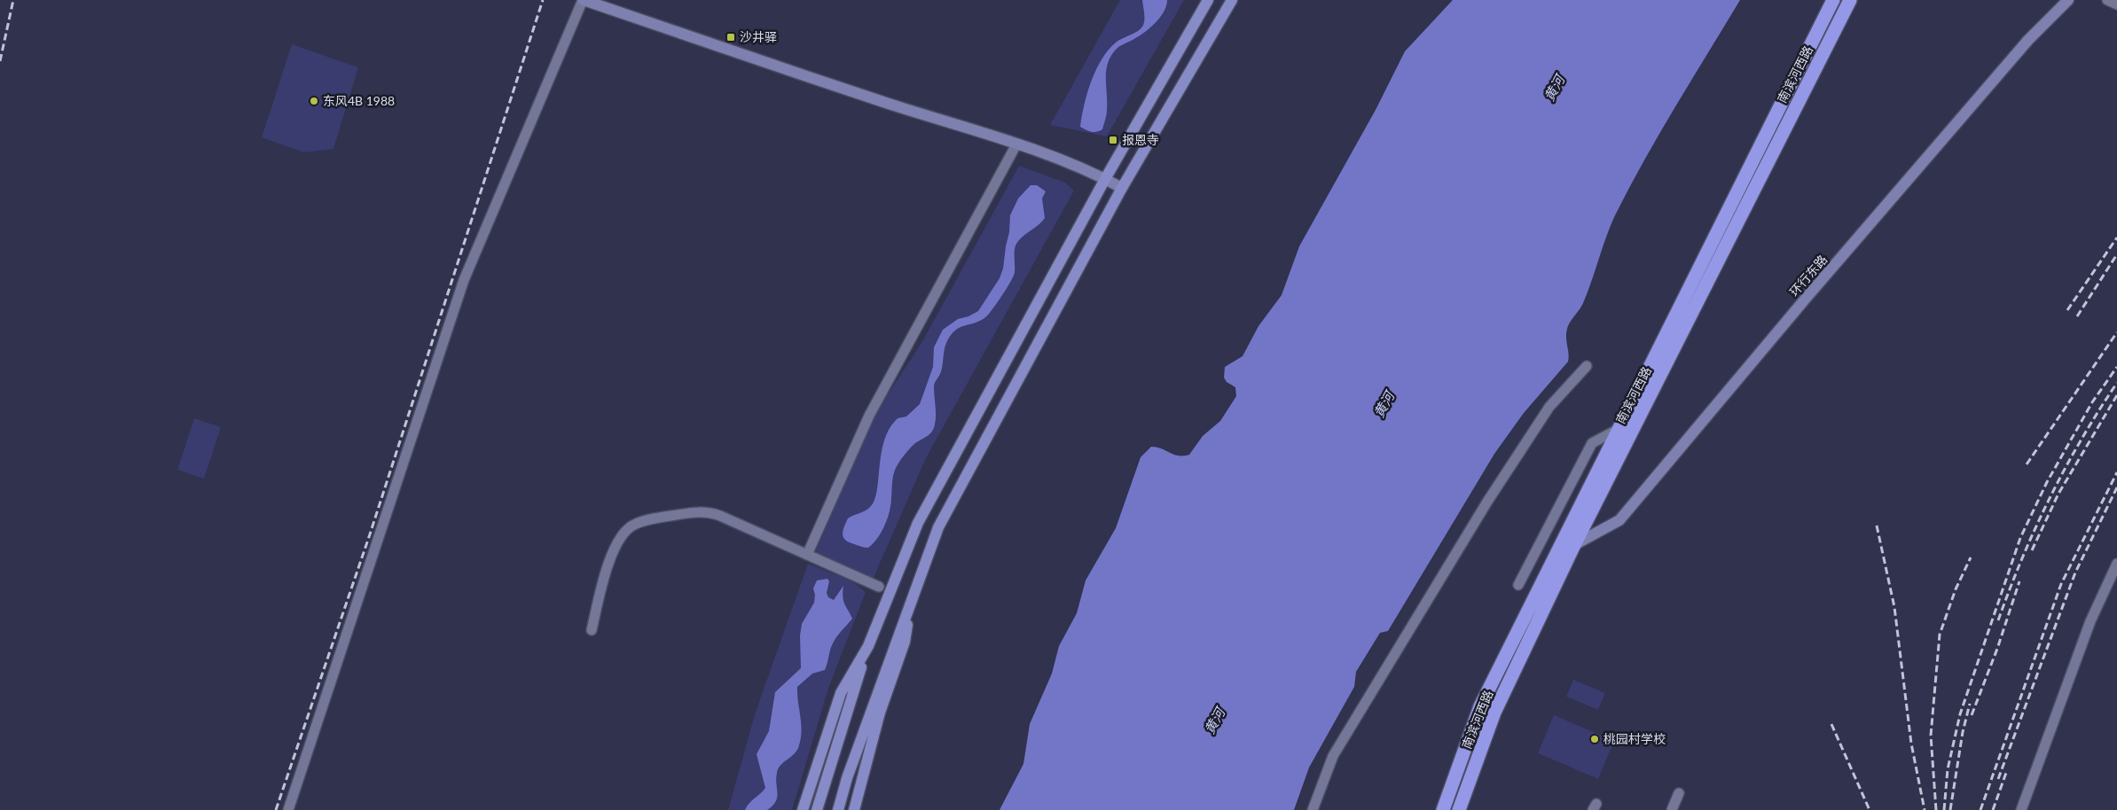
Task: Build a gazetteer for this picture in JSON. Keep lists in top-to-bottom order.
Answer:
{
  "streets": {
    "highway": ["南滨河西路"],
    "street": ["环行东路"]
  },
  "crossings": [
    ["南滨河西路", "环行东路"]
  ],
  "water": ["黄河"],
  "places": {
    "transit": ["沙井驿", "报恩寺"],
    "other": ["东风4B 1988", "桃园村学校"]
  }
}
